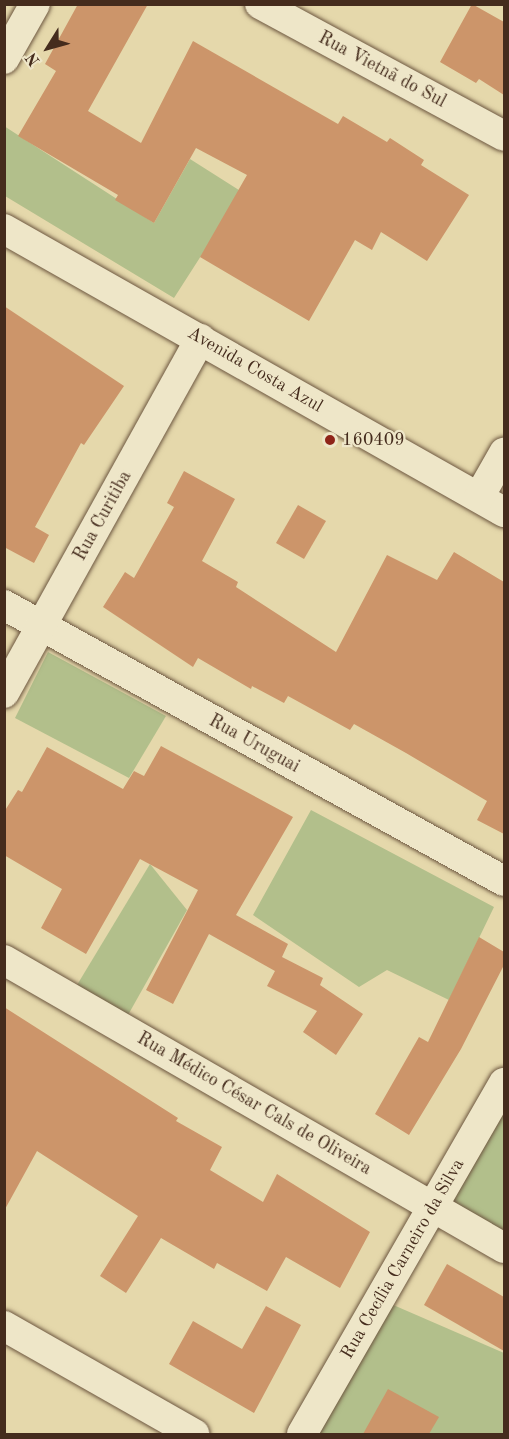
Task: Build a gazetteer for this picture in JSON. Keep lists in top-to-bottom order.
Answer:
{
  "streets": {
    "street": [
      "Rua Vietnã do Sul",
      "Avenida Costa Azul",
      "Rua Curitiba",
      "Rua Uruguai",
      "Rua Médico César Cals de Oliveira",
      "Rua Cecília Carneiro da Silva"
    ]
  },
  "crossings": [
    ["Avenida Costa Azul", "Rua Curitiba"],
    ["Rua Curitiba", "Rua Uruguai"],
    ["Rua Médico César Cals de Oliveira", "Rua Cecília Carneiro da Silva"]
  ],
  "places": ["160409"],
  "north": "bottom left"
}
